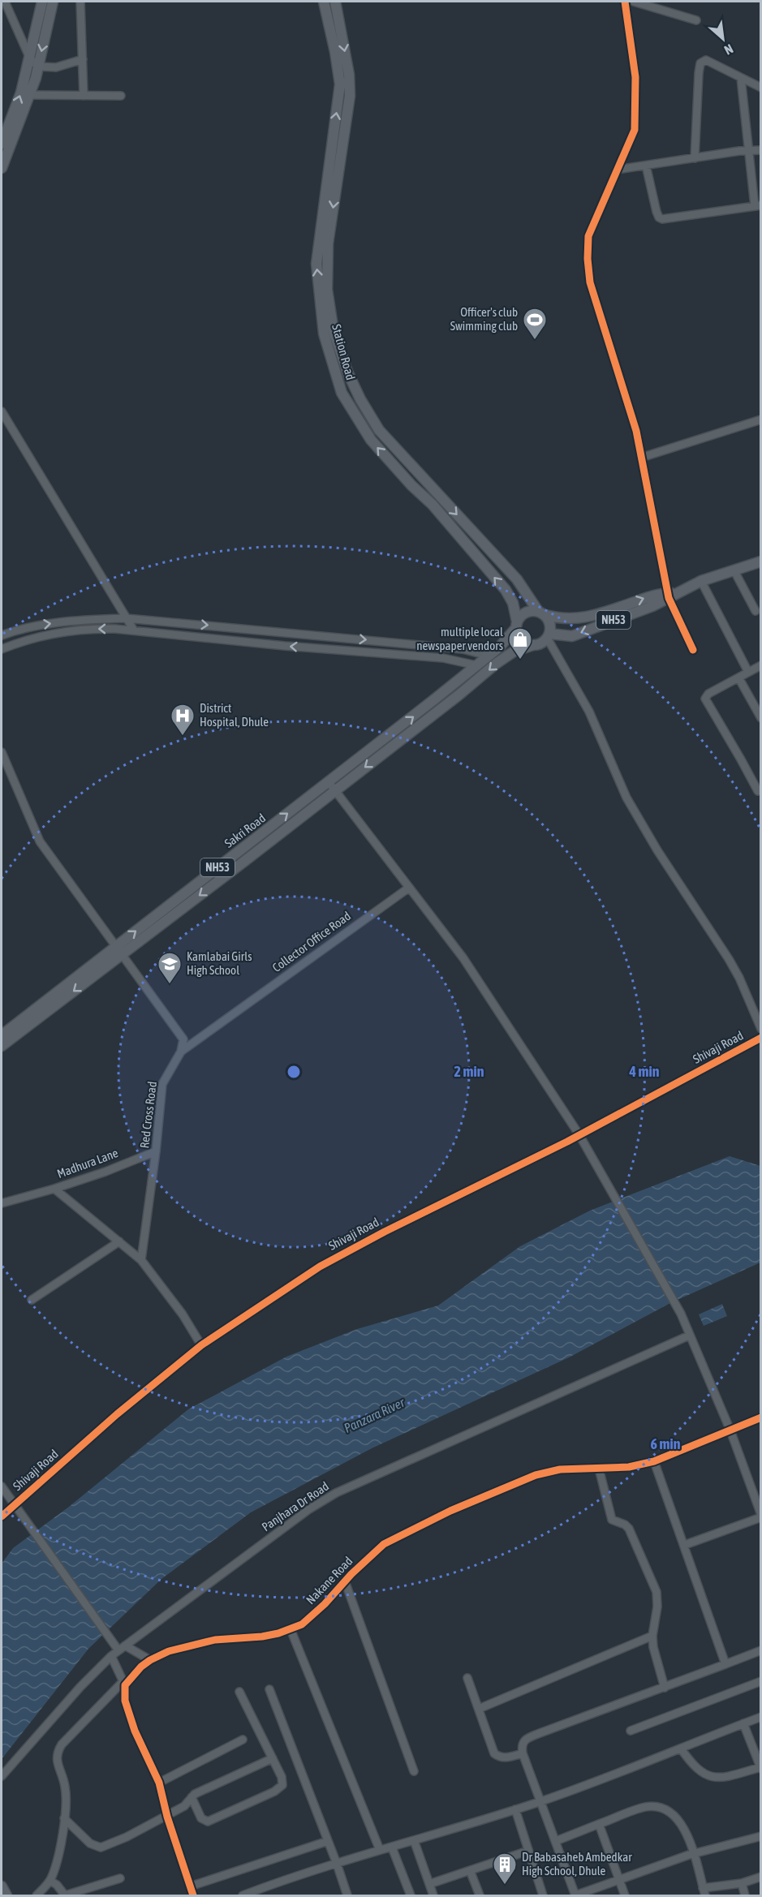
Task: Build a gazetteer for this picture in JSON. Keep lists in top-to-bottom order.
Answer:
{
  "streets": {
    "main road": ["Station Road", "NH53", "Sakri Road"],
    "street": [
      "Collector Office Road",
      "Shivaji Road",
      "Red Cross Road",
      "Madhura Lane",
      "Panjhara Dr Road",
      "Nakane Road"
    ]
  },
  "crossings": [
    ["Station Road", "NH53"],
    ["Station Road", "Sakri Road"],
    ["NH53", "Sakri Road"],
    ["Collector Office Road", "Red Cross Road"],
    ["Red Cross Road", "Madhura Lane"]
  ],
  "water": ["Panzara River"],
  "places": {
    "sports": ["Officer's club Swimming club"],
    "shop": ["multiple local newspaper vendors"],
    "hospital": ["District Hospital, Dhule"],
    "school or university": ["Kamlabai Girls High School"],
    "building": ["Dr Babasaheb Ambedkar High School, Dhule"]
  },
  "north": "bottom right",
  "rings": ["2 min", "4 min", "6 min"]
}
